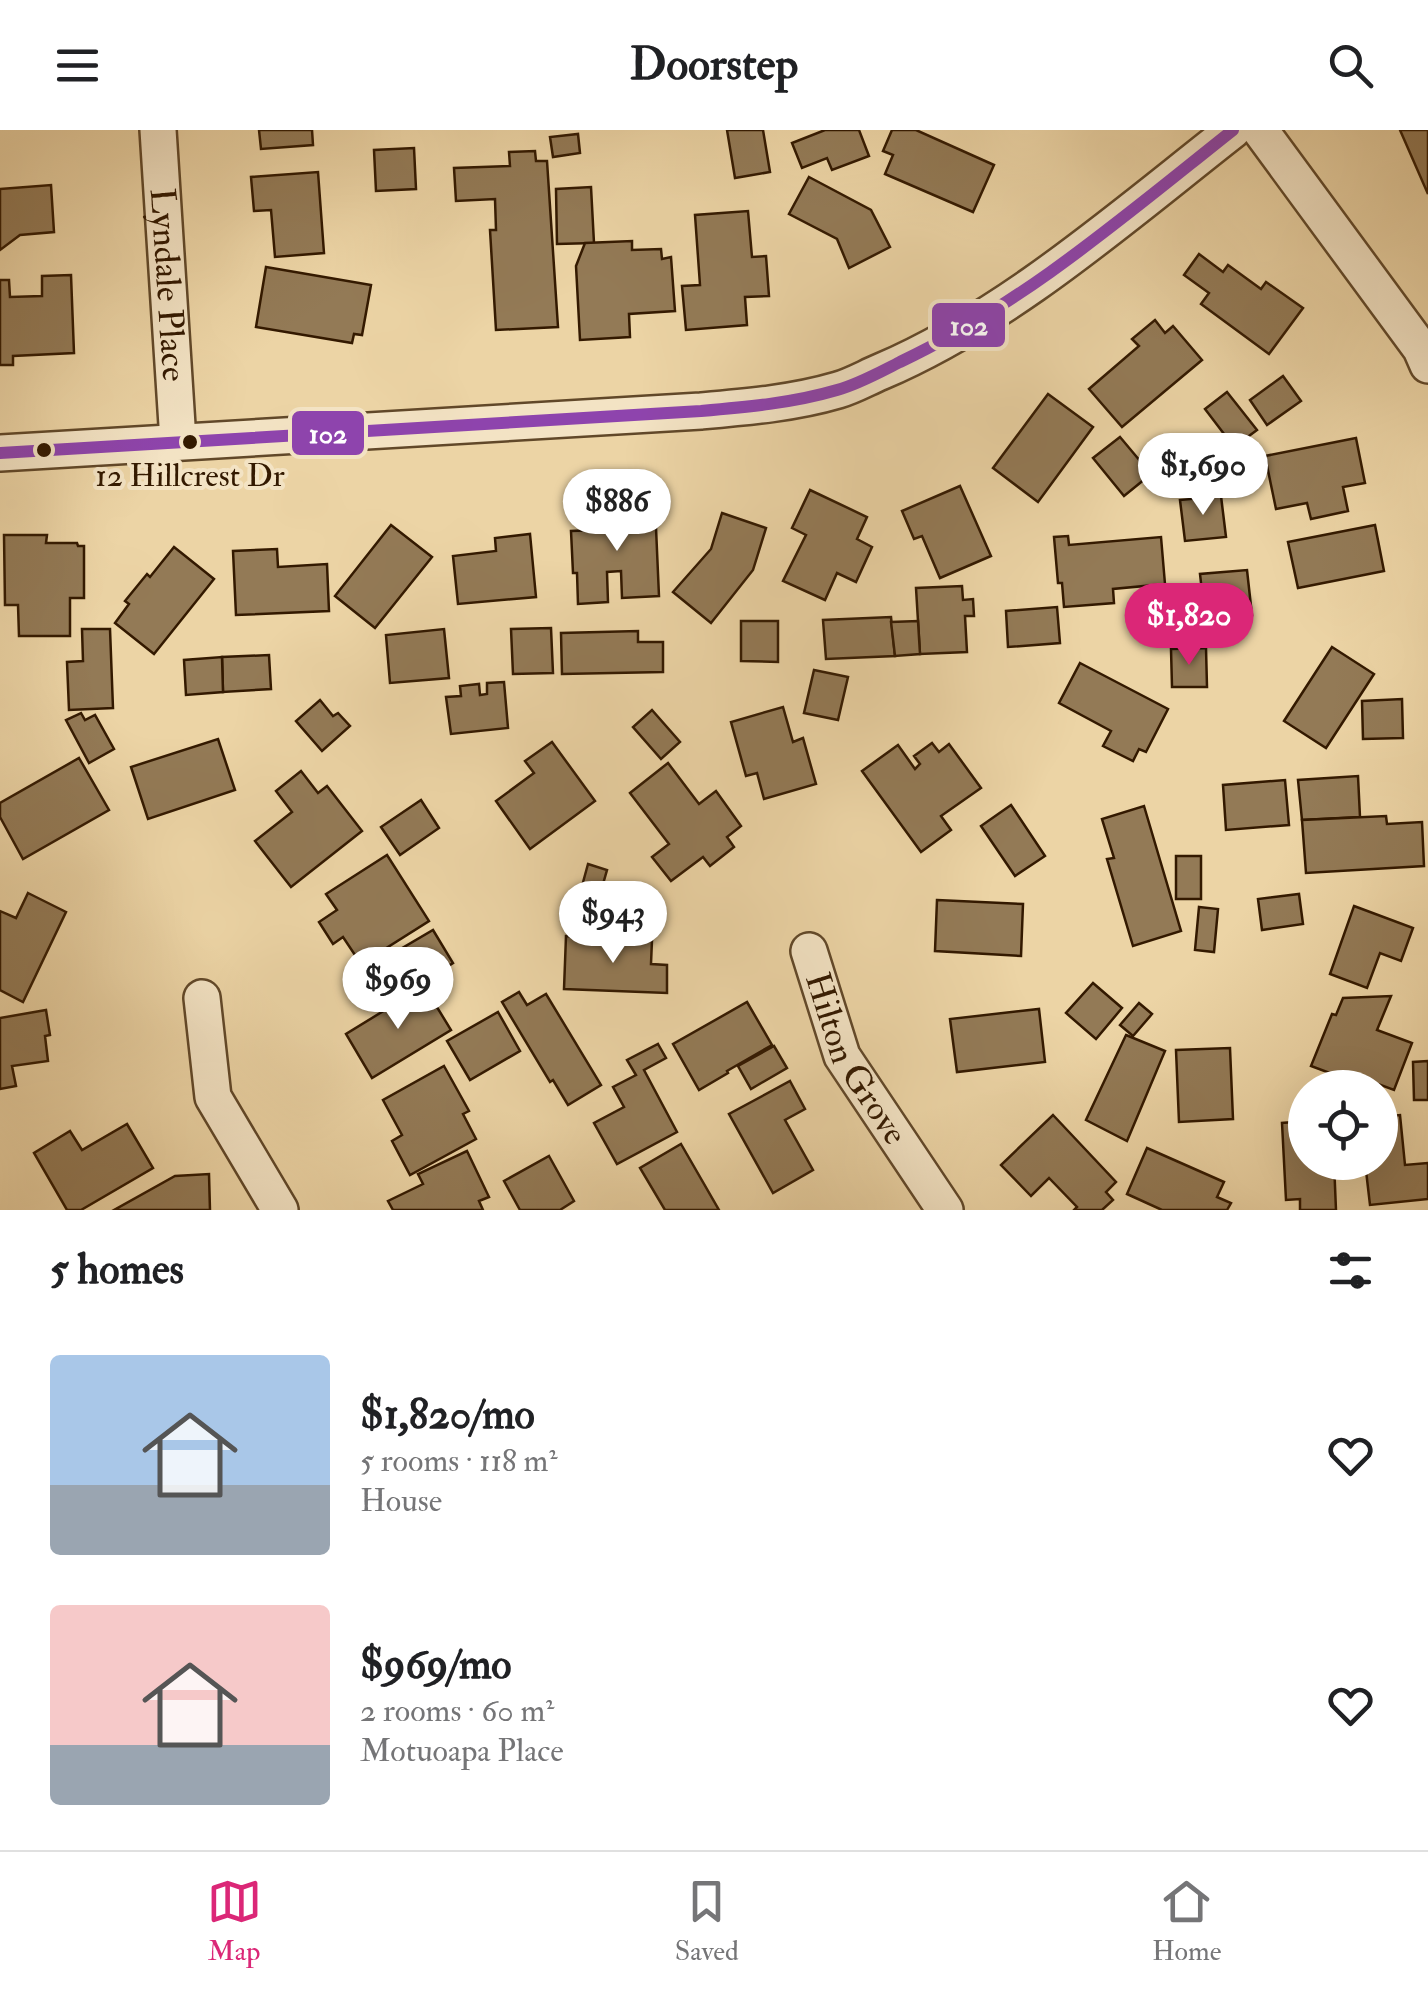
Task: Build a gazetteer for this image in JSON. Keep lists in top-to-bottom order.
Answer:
{
  "streets": {
    "street": ["Lyndale Place", "Hilton Grove"]
  },
  "places": ["12 Hillcrest Dr"],
  "lines": ["transit line 102"],
  "page": {
    "header": "Doorstep",
    "price": [
      "$1,690",
      "$886",
      "$1,820",
      "$943",
      "$969"
    ],
    "heading": "5 homes",
    "list": [
      {
        "name": "$1,820/mo",
        "note": "5 rooms · 118 m² · House"
      },
      {
        "name": "$969/mo",
        "note": "2 rooms · 60 m² · Motuoapa Place"
      }
    ],
    "tabs": ["Map", "Saved", "Home"]
  }
}
